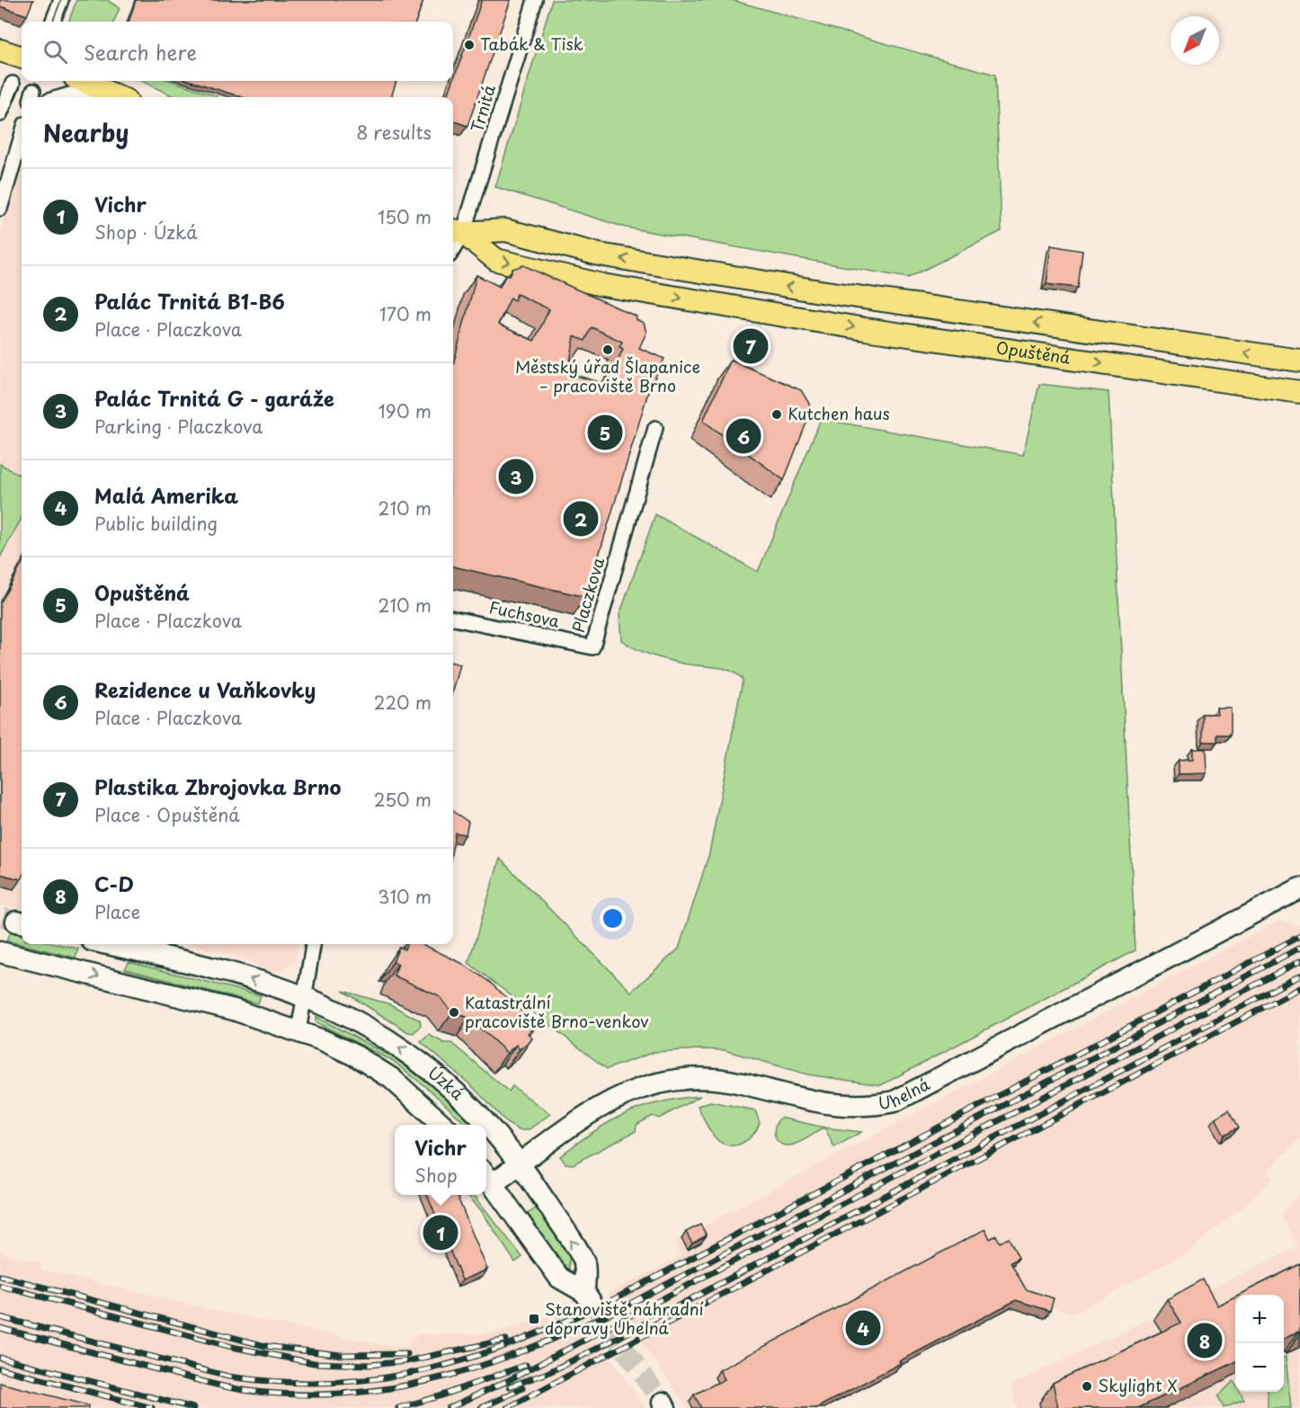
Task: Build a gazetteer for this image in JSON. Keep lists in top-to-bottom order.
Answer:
{
  "streets": {
    "main road": ["Opuštěná", "Úzká", "Uhelná"],
    "street": ["Trnitá", "Placzkova", "Fuchsova"]
  },
  "crossings": [
    ["Trnitá", "Opuštěná"],
    ["Placzkova", "Fuchsova"],
    ["Úzká", "Uhelná"]
  ],
  "places": {
    "other": [
      "Tabák & Tisk",
      "Městský úřad Šlapanice – pracoviště Brno",
      "Kutchen haus",
      "Katastrální pracoviště Brno-venkov",
      "Skylight X"
    ],
    "transit": ["Stanoviště náhradní dopravy Uhelná"]
  },
  "north": "bottom left",
  "page": {
    "search": "Search here",
    "heading": ["Nearby", "8 results"],
    "list": [
      {
        "mark": "1",
        "name": "Vichr",
        "note": "Shop · Úzká",
        "value": "150 m"
      },
      {
        "mark": "2",
        "name": "Palác Trnitá B1-B6",
        "note": "Place · Placzkova",
        "value": "170 m"
      },
      {
        "mark": "3",
        "name": "Palác Trnitá G - garáže",
        "note": "Parking · Placzkova",
        "value": "190 m"
      },
      {
        "mark": "4",
        "name": "Malá Amerika",
        "note": "Public building",
        "value": "210 m"
      },
      {
        "mark": "5",
        "name": "Opuštěná",
        "note": "Place · Placzkova",
        "value": "210 m"
      },
      {
        "mark": "6",
        "name": "Rezidence u Vaňkovky",
        "note": "Place · Placzkova",
        "value": "220 m"
      },
      {
        "mark": "7",
        "name": "Plastika Zbrojovka Brno",
        "note": "Place · Opuštěná",
        "value": "250 m"
      },
      {
        "mark": "8",
        "name": "C-D",
        "note": "Place",
        "value": "310 m"
      }
    ],
    "pins": [
      "7",
      "5",
      "6",
      "3",
      "2",
      "1",
      "4",
      "8"
    ],
    "popup": ["Vichr", "Shop"],
    "map_buttons": ["+", "−"]
  }
}
